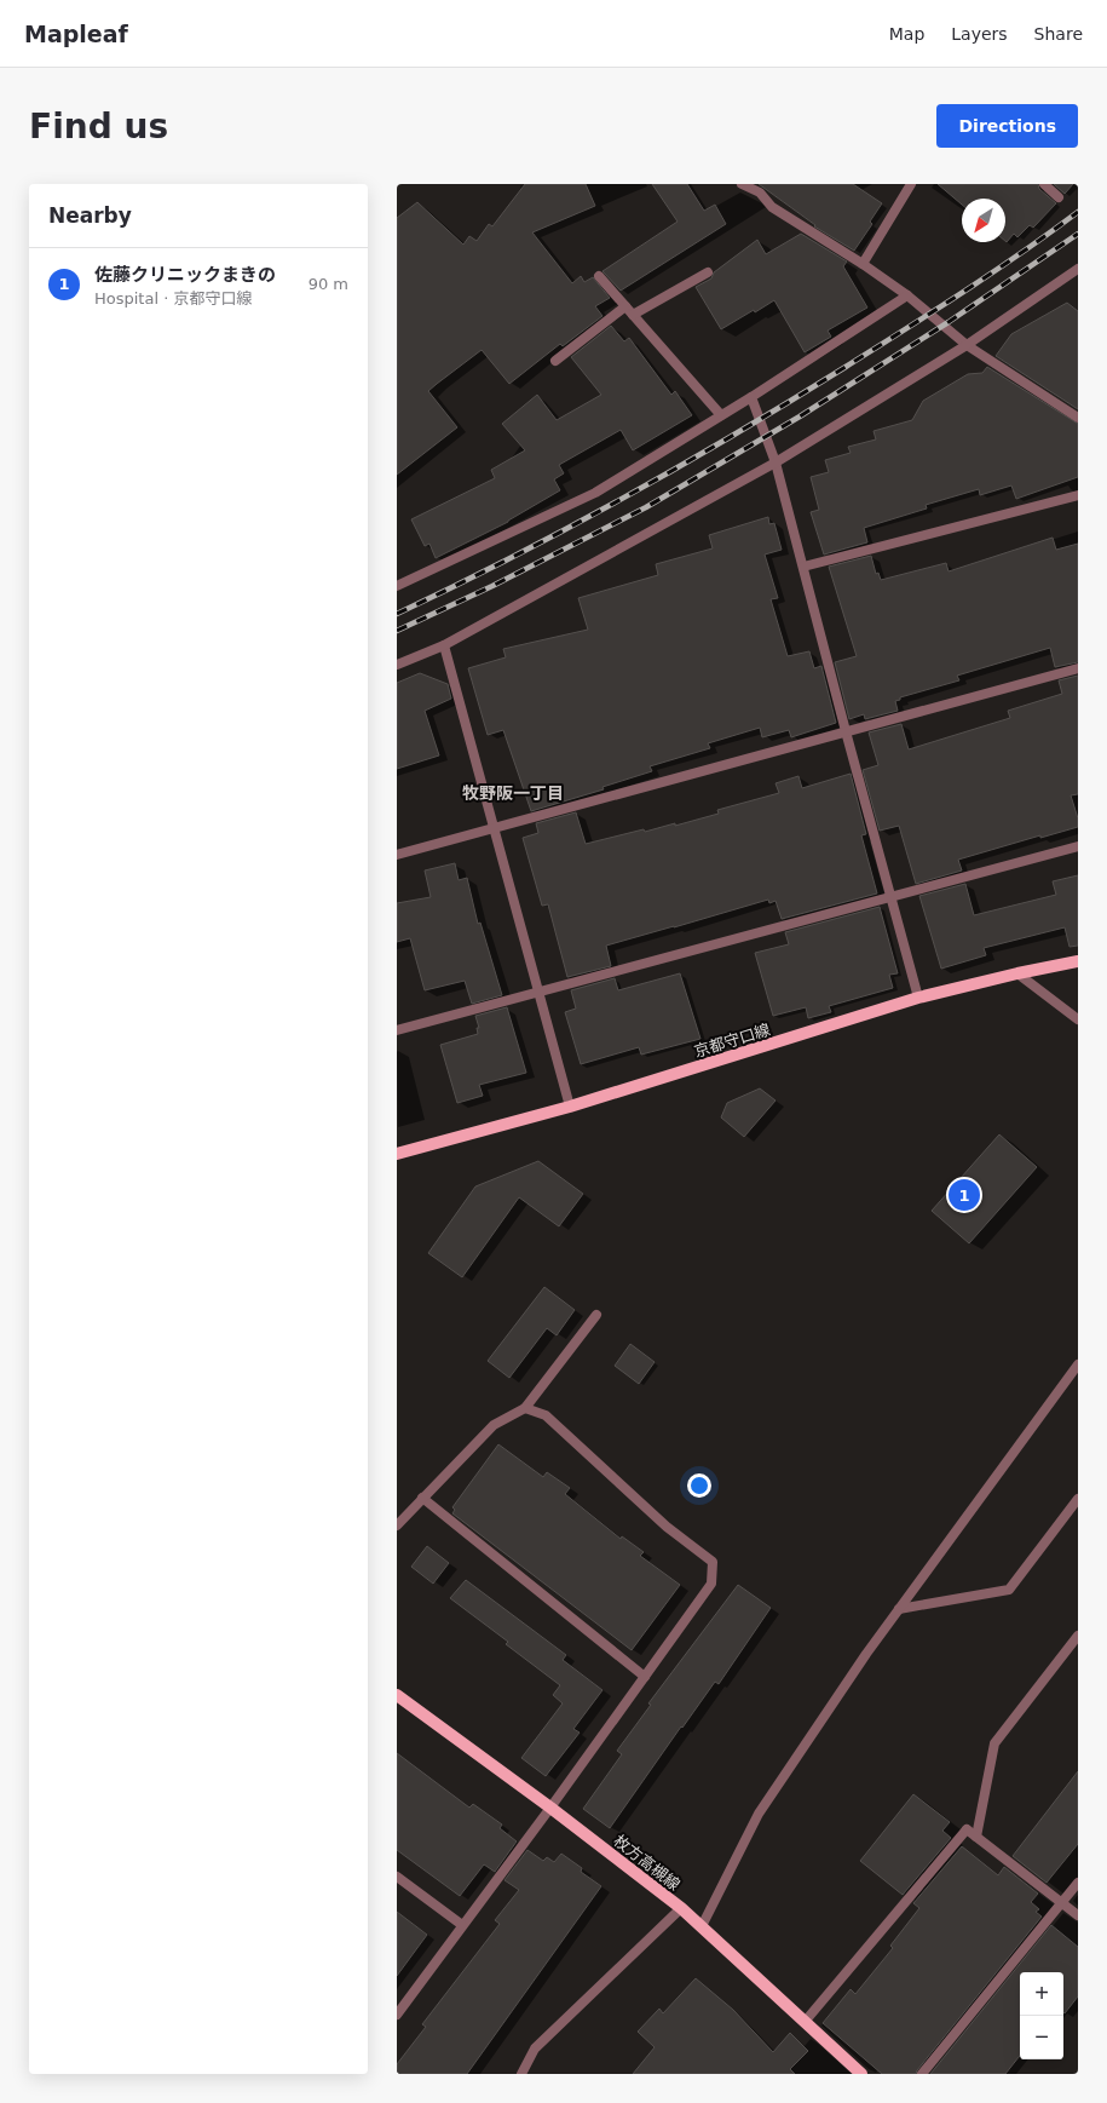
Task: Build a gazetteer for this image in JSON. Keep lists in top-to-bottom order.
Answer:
{
  "streets": {
    "main road": ["京都守口線", "枚方高槻線"]
  },
  "districts": ["牧野阪一丁目"],
  "north": "bottom left",
  "page": {
    "header": "Mapleaf",
    "nav": ["Map", "Layers", "Share"],
    "buttons": "Directions",
    "title": "Find us",
    "heading": "Nearby",
    "list": [
      {
        "mark": "1",
        "name": "佐藤クリニックまきの",
        "note": "Hospital · 京都守口線",
        "value": "90 m"
      }
    ],
    "pins": "1",
    "map_buttons": ["+", "−"]
  }
}
